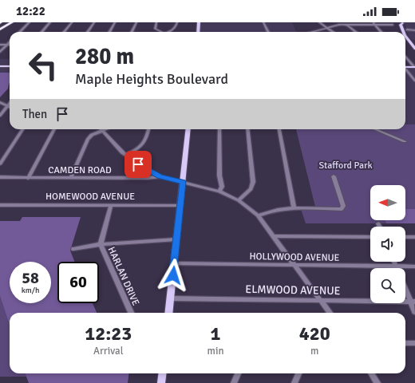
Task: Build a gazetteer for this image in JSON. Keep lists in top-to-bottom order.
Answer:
{
  "streets": {
    "street": [
      "CAMDEN ROAD",
      "HOMEWOOD AVENUE",
      "HOLLYWOOD AVENUE",
      "HARLAN DRIVE",
      "ELMWOOD AVENUE"
    ]
  },
  "crossings": [
    ["HOMEWOOD AVENUE", "HARLAN DRIVE"]
  ],
  "parks": ["Stafford Park"],
  "north": "left",
  "page": {
    "status": "12:22",
    "turn": ["280 m", "Maple Heights Boulevard"],
    "then": "Then",
    "speed": "58 km/h",
    "limit": "60",
    "eta": [
      "12:23",
      "Arrival",
      "1",
      "min",
      "420",
      "m"
    ]
  }
}
